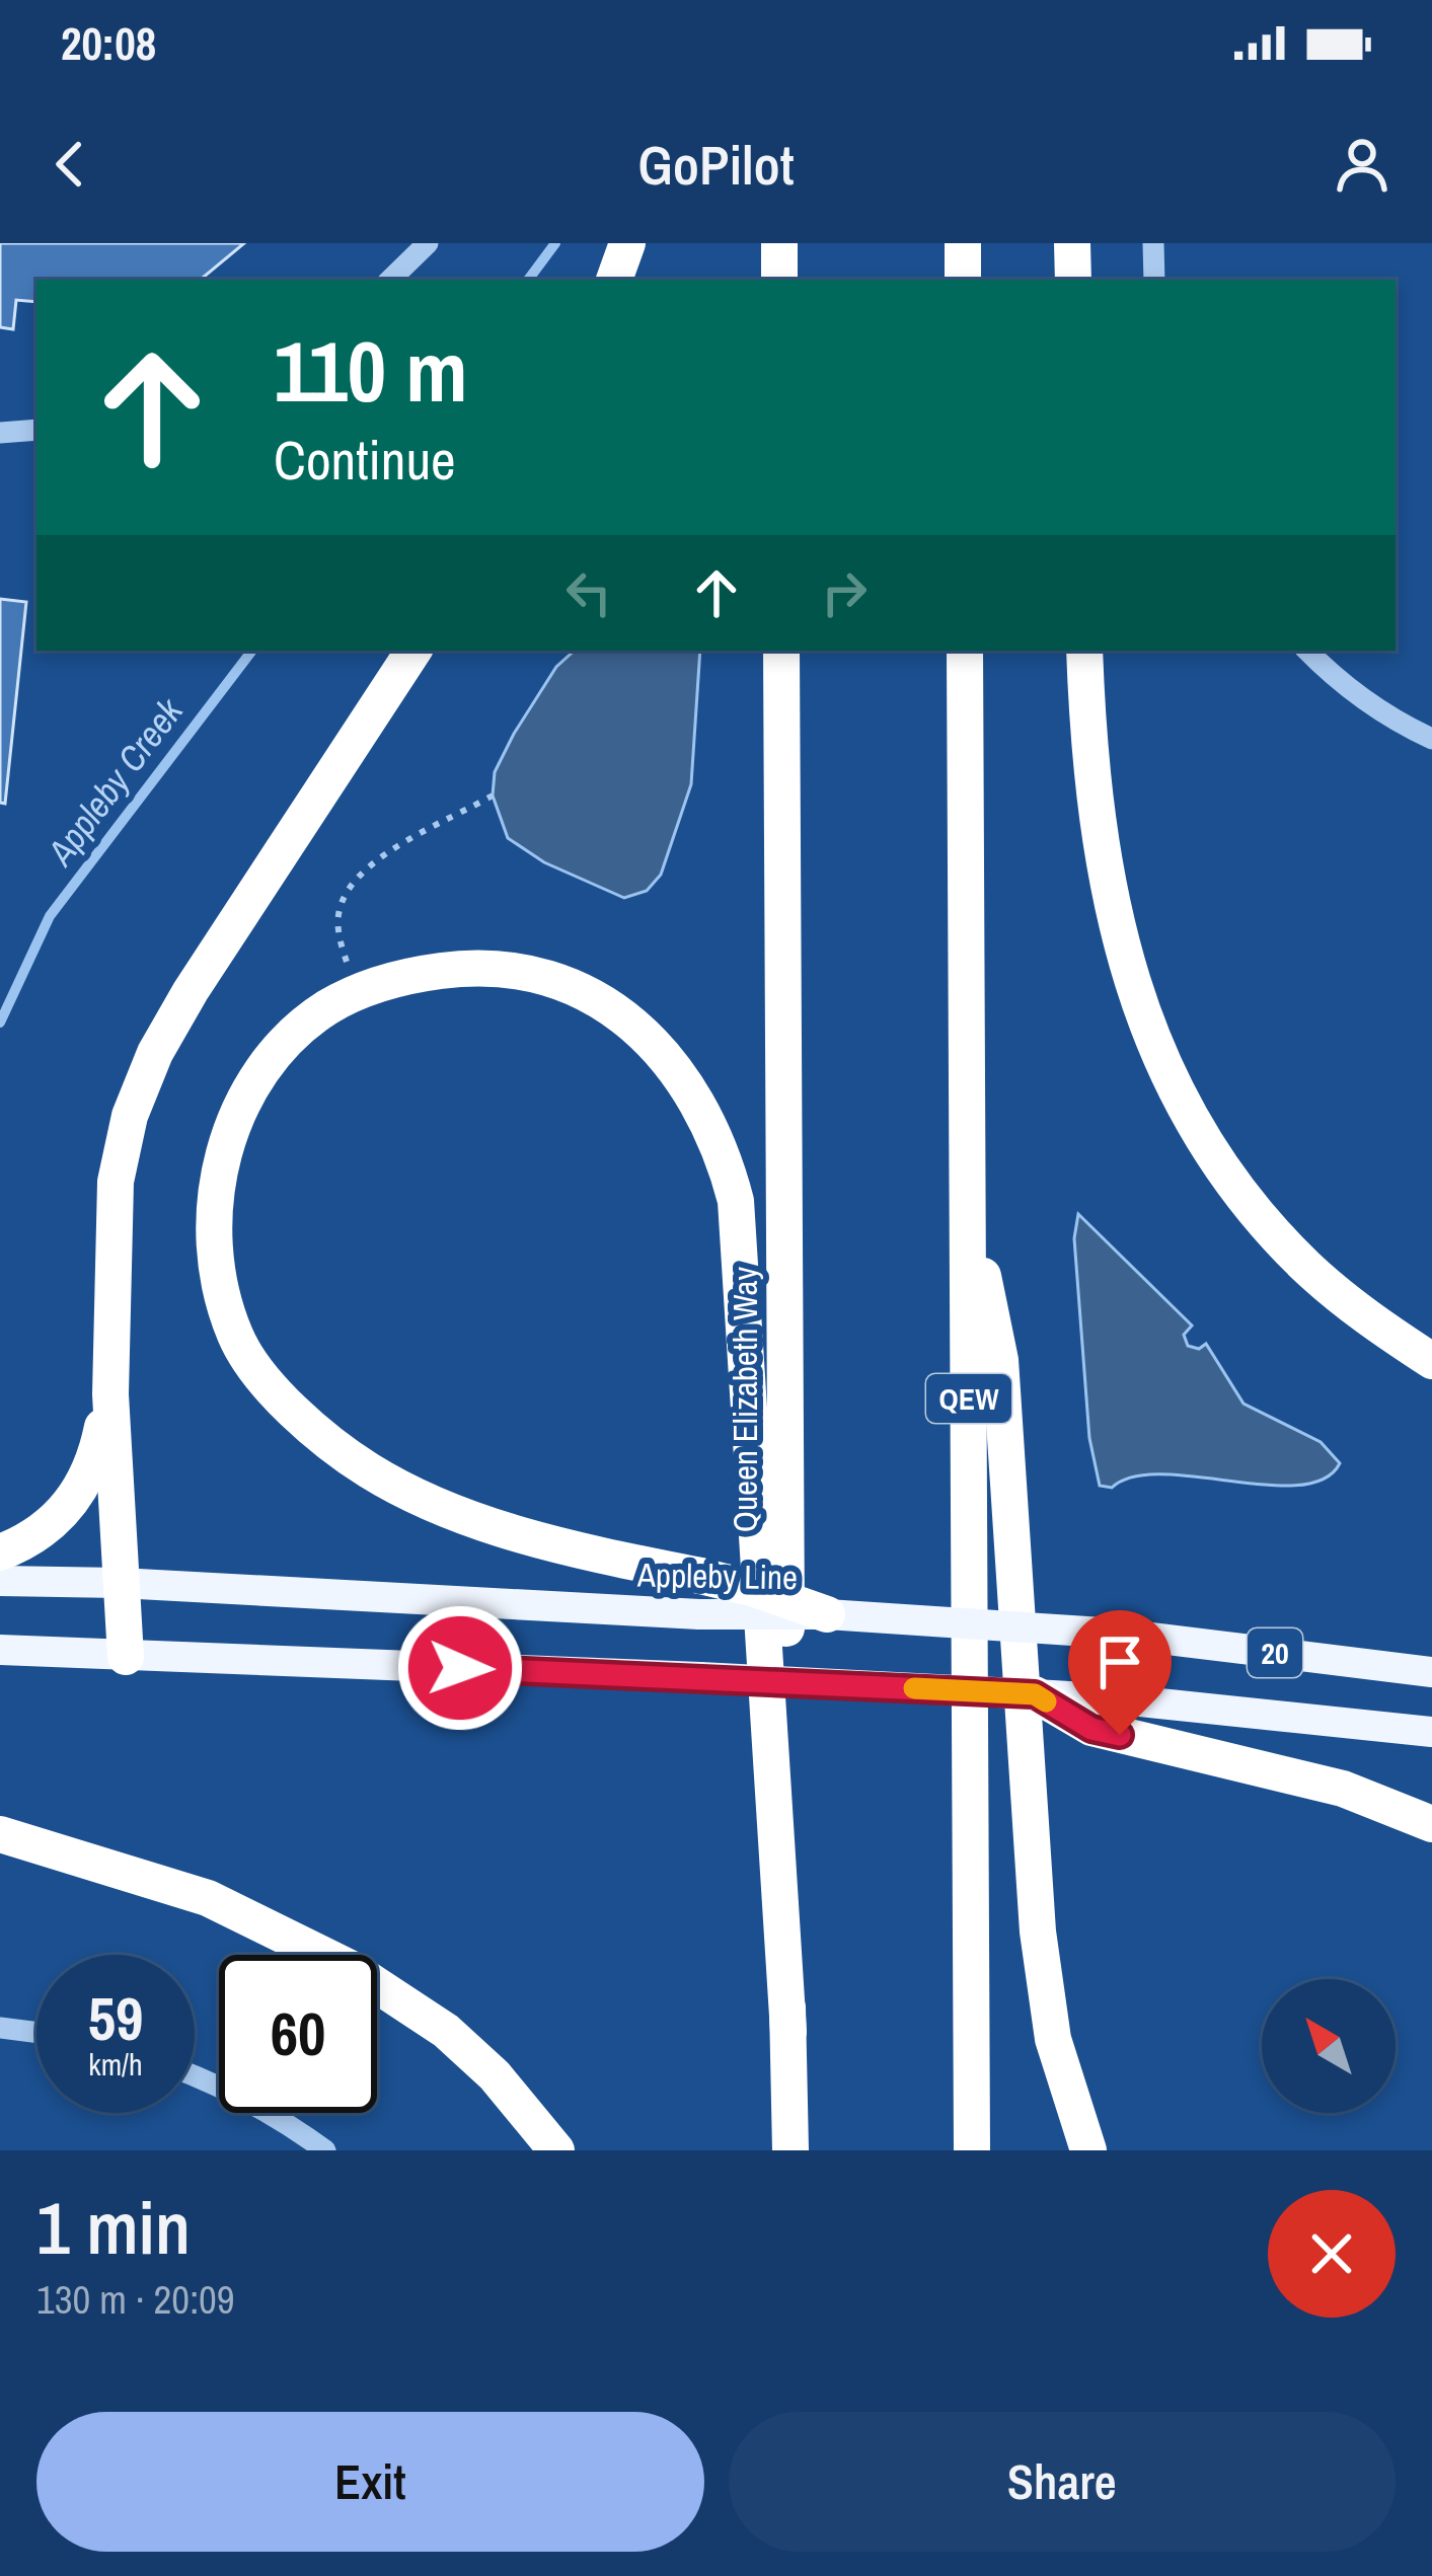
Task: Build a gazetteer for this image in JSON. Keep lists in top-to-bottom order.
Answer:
{
  "streets": {
    "highway": ["QEW", "Queen Elizabeth Way"],
    "main road": ["Appleby Line", "20"]
  },
  "water": ["Appleby Creek"],
  "north": "top left",
  "page": {
    "status": "20:08",
    "header": "GoPilot",
    "turn": ["110 m", "Continue"],
    "speed": "59 km/h",
    "limit": "60",
    "heading": ["1 min", "130 m · 20:09"],
    "buttons": ["Exit", "Share"]
  }
}
